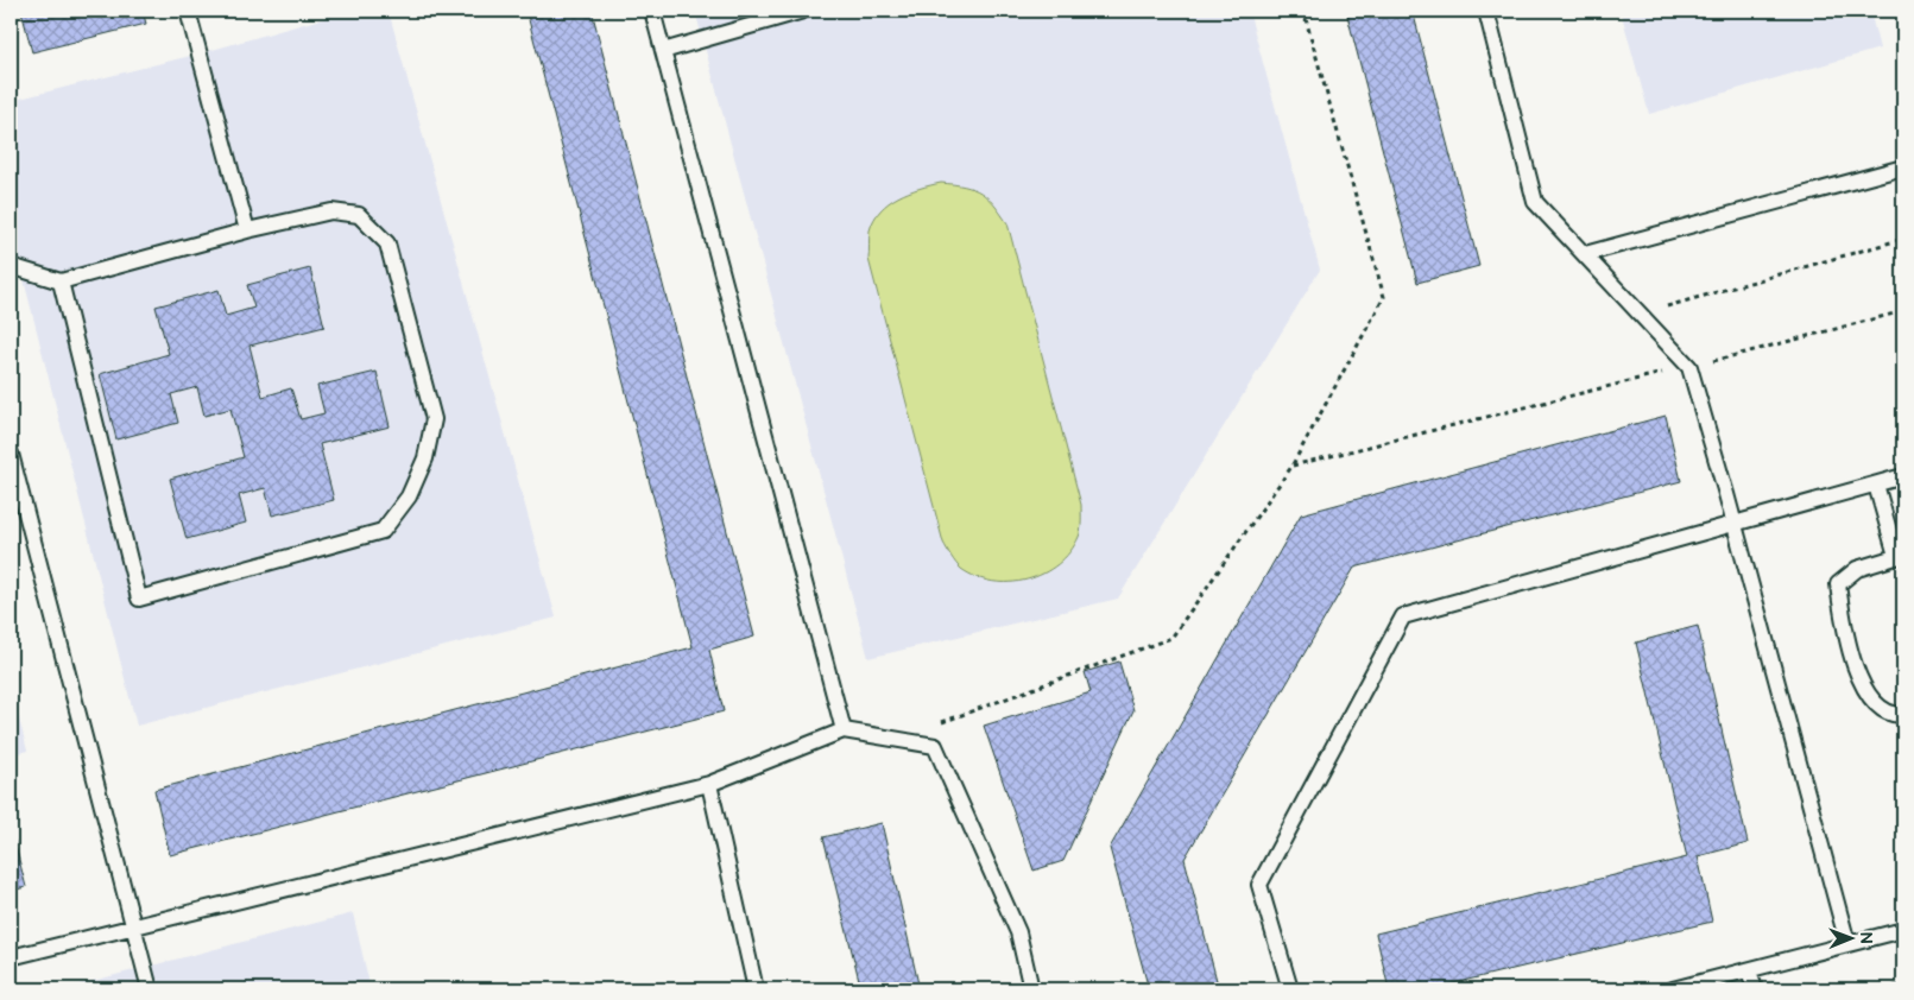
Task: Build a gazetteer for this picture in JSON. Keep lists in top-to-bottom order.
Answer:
{
  "north": "right"
}
